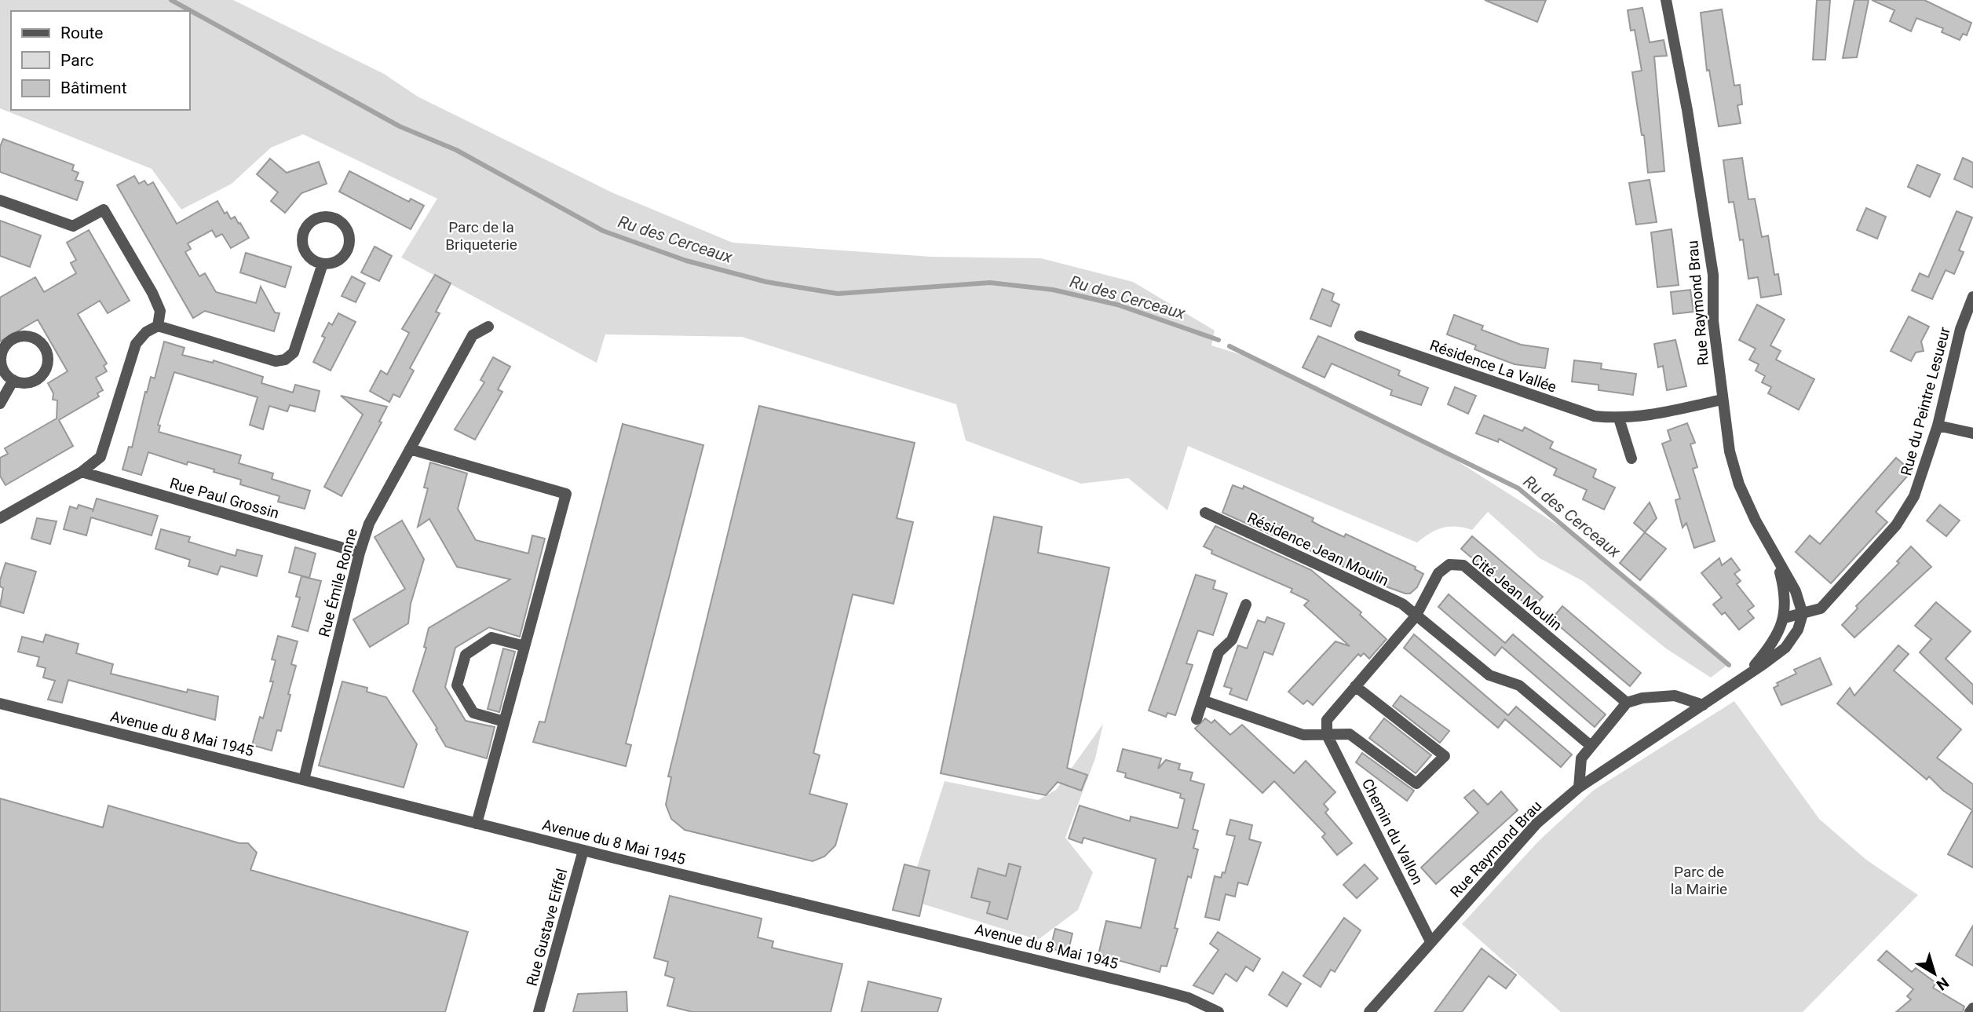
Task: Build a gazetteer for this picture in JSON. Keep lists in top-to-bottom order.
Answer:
{
  "streets": {
    "street": [
      "Rue Raymond Brau",
      "Résidence La Vallée",
      "Rue du Peintre Lesueur",
      "Rue Paul Grossin",
      "Résidence Jean Moulin",
      "Rue Émile Ronne",
      "Cité Jean Moulin",
      "Avenue du 8 Mai 1945",
      "Chemin du Vallon",
      "Rue Gustave Eiffel"
    ]
  },
  "crossings": [
    ["Rue Raymond Brau", "Résidence La Vallée"],
    ["Rue Raymond Brau", "Rue du Peintre Lesueur"],
    ["Rue Raymond Brau", "Chemin du Vallon"],
    ["Rue Paul Grossin", "Rue Émile Ronne"],
    ["Résidence Jean Moulin", "Cité Jean Moulin"],
    ["Rue Émile Ronne", "Avenue du 8 Mai 1945"],
    ["Avenue du 8 Mai 1945", "Rue Gustave Eiffel"]
  ],
  "water": ["Ru des Cerceaux"],
  "parks": ["Parc de la Briqueterie", "Parc de la Mairie"],
  "legend": ["Route", "Parc", "Bâtiment"],
  "north": "bottom right"
}
